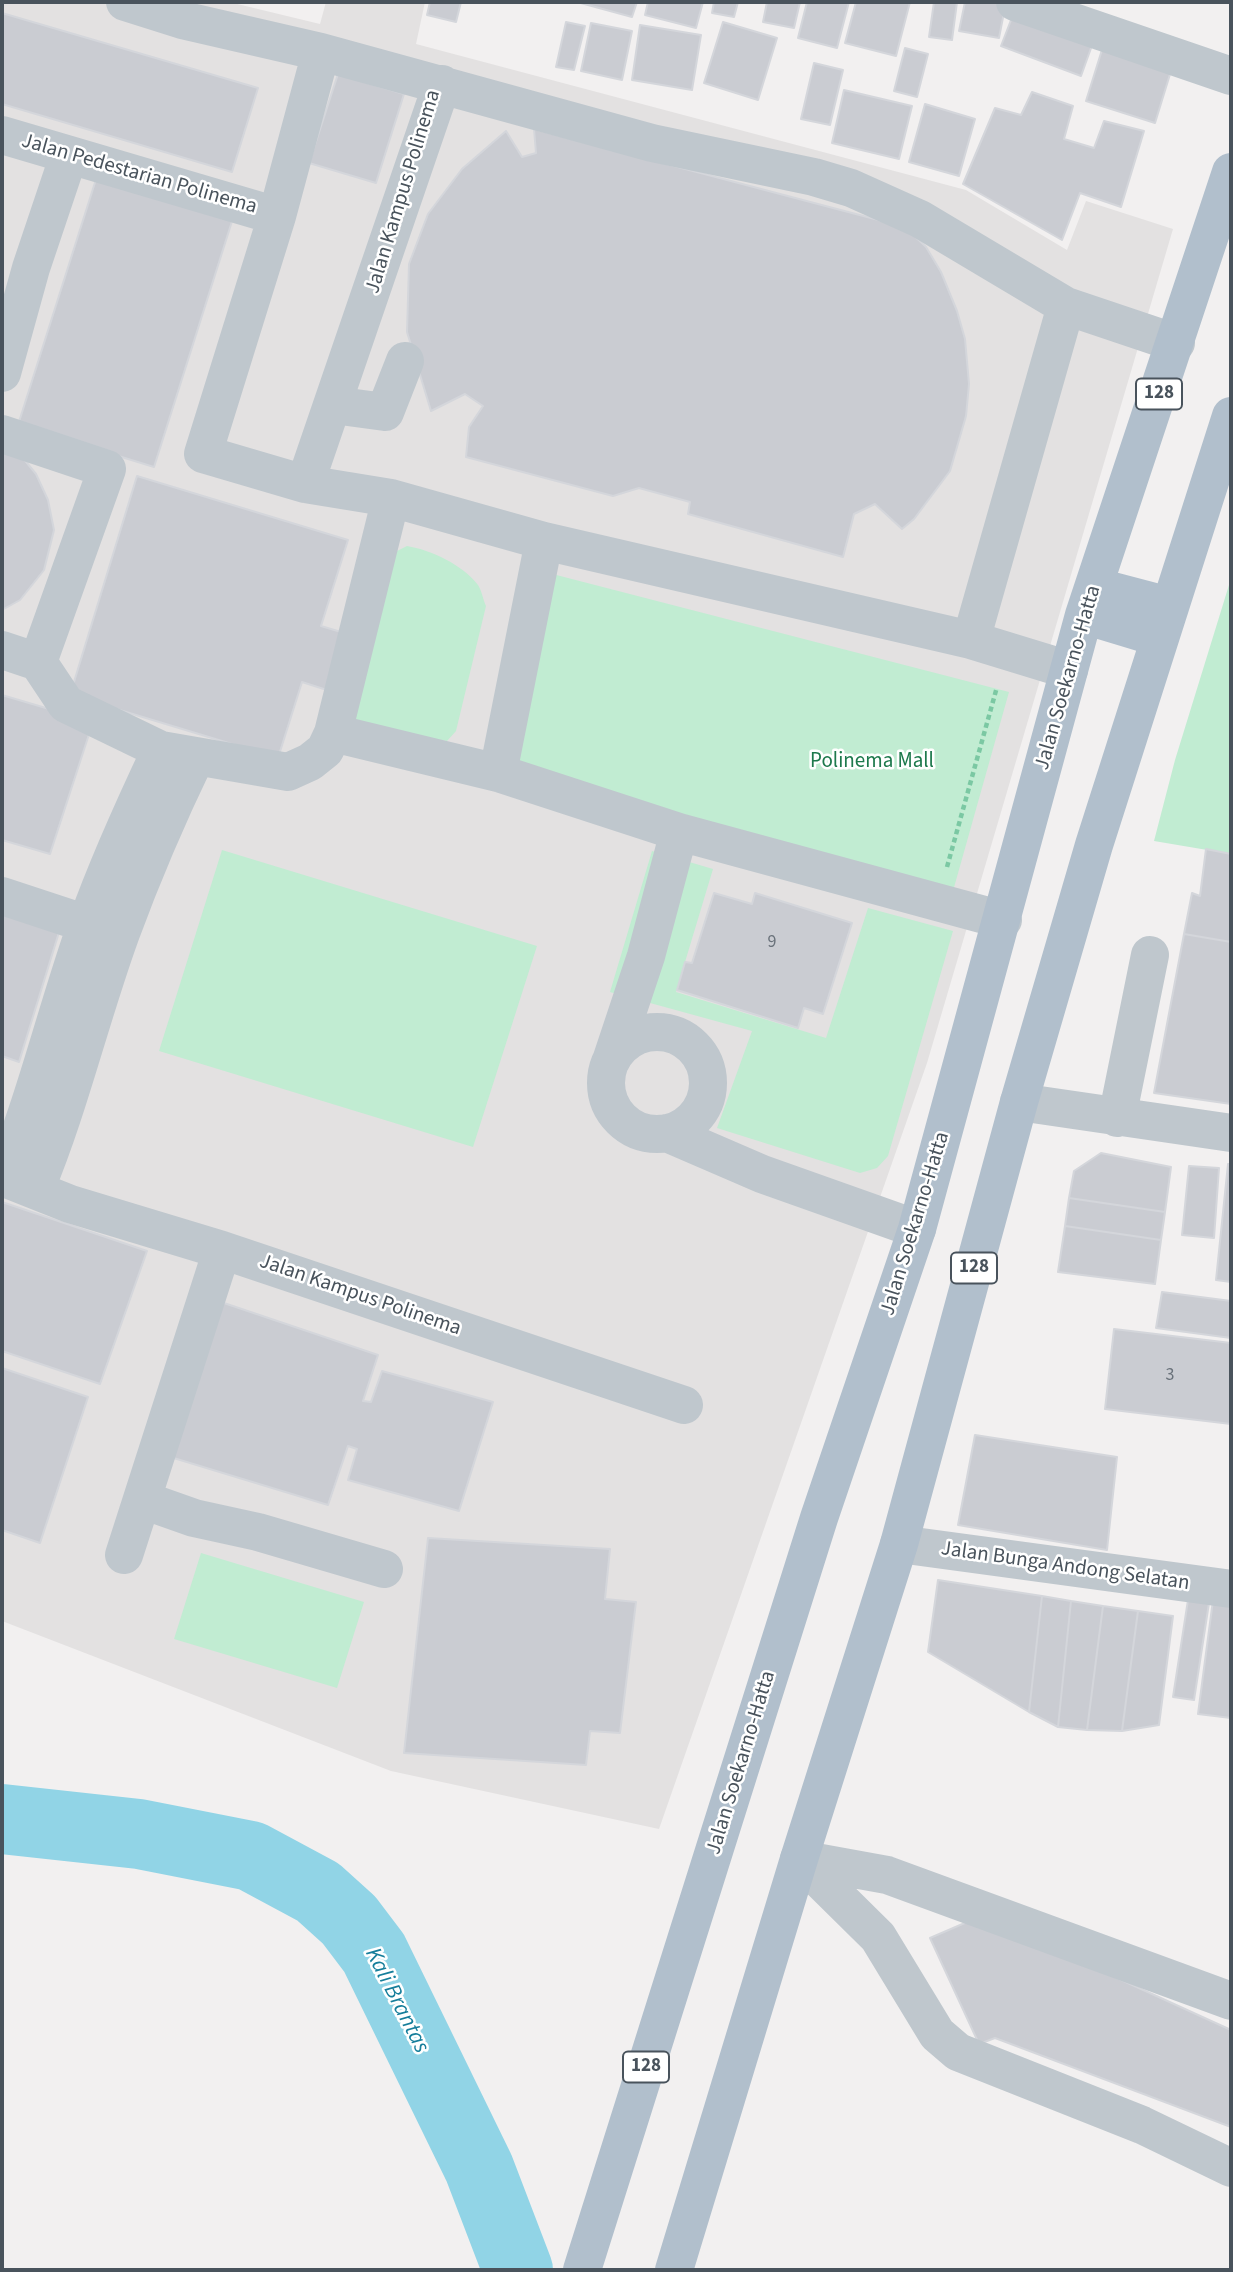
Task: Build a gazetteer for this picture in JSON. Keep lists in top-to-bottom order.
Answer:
{
  "streets": {
    "main road": ["128", "Jalan Soekarno-Hatta"],
    "street": ["Jalan Pedestarian Polinema", "Jalan Kampus Polinema", "Jalan Bunga Andong Selatan"]
  },
  "crossings": [
    ["Jalan Pedestarian Polinema", "Jalan Kampus Polinema"],
    ["128", "Jalan Bunga Andong Selatan"]
  ],
  "water": ["Kali Brantas"],
  "parks": ["Polinema Mall"],
  "house_numbers": ["9", "3"]
}
